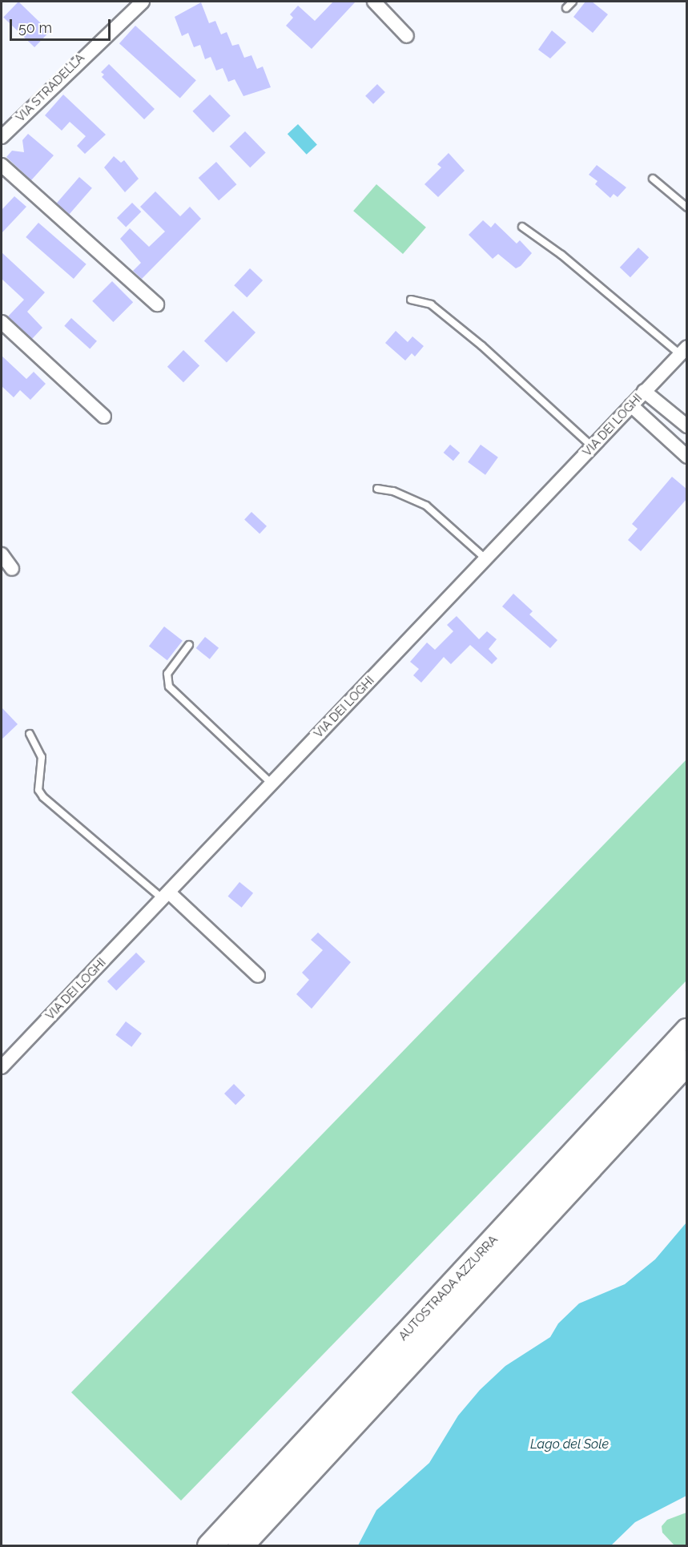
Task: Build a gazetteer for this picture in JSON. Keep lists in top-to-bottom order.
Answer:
{
  "streets": {
    "highway": ["AUTOSTRADA AZZURRA"],
    "street": ["VIA STRADELLA", "VIA DEI LOGHI"]
  },
  "water": ["Lago del Sole"],
  "scale_bar": "50 m"
}
